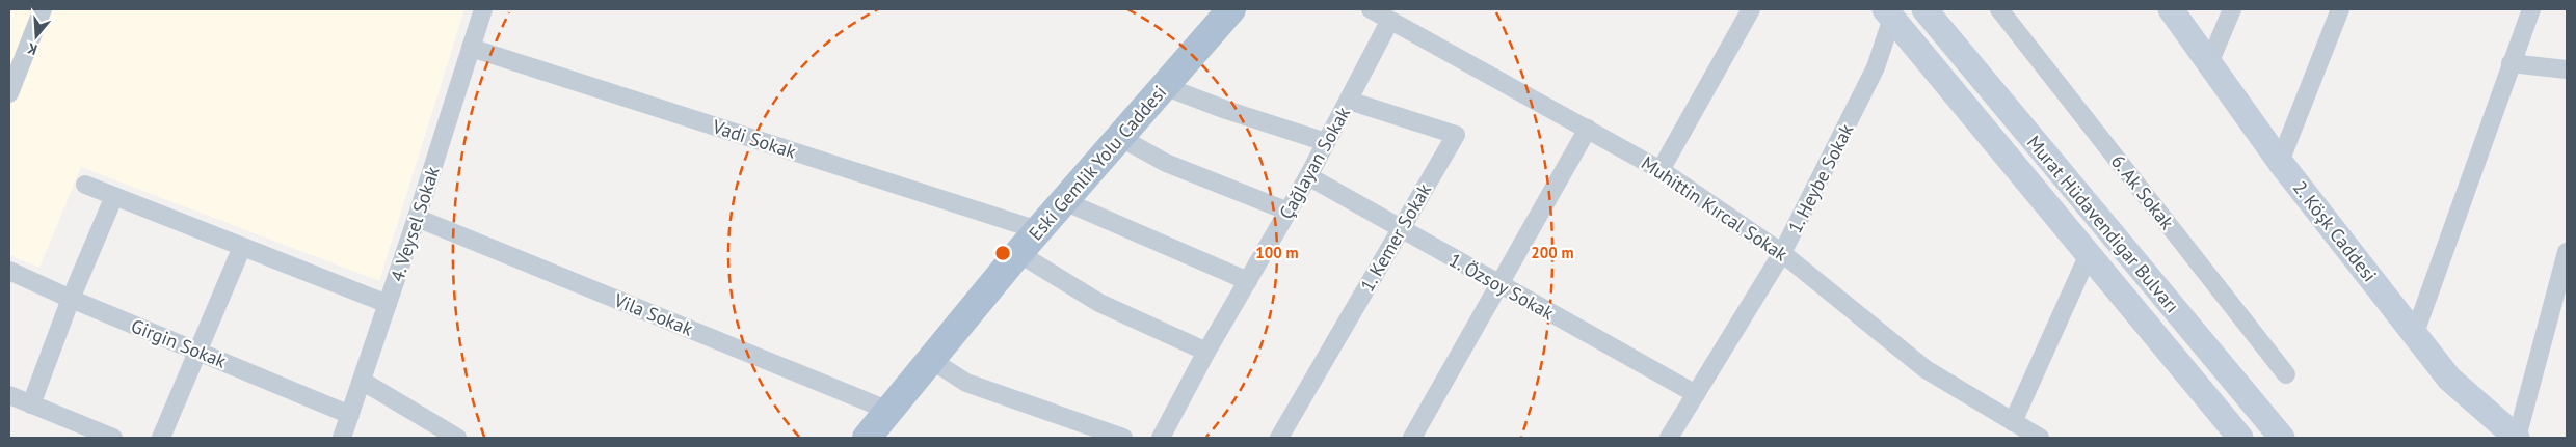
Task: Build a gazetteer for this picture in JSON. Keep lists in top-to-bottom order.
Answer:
{
  "streets": {
    "main road": ["Eski Gemlik Yolu Caddesi", "Murat Hüdavendigar Bulvarı", "2. Köşk Caddesi"],
    "street": [
      "Vadi Sokak",
      "Çağlayan Sokak",
      "1. Heybe Sokak",
      "6. Ak Sokak",
      "Muhittin Kırcal Sokak",
      "4. Veysel Sokak",
      "1. Kemer Sokak",
      "1. Özsoy Sokak",
      "Vila Sokak",
      "Girgin Sokak"
    ]
  },
  "crossings": [
    ["Vadi Sokak", "Eski Gemlik Yolu Caddesi"],
    ["Vadi Sokak", "4. Veysel Sokak"],
    ["Eski Gemlik Yolu Caddesi", "Vila Sokak"],
    ["Çağlayan Sokak", "Muhittin Kırcal Sokak"],
    ["Çağlayan Sokak", "1. Kemer Sokak"],
    ["Çağlayan Sokak", "1. Özsoy Sokak"],
    ["1. Heybe Sokak", "Muhittin Kırcal Sokak"],
    ["1. Heybe Sokak", "Murat Hüdavendigar Bulvarı"],
    ["1. Heybe Sokak", "1. Özsoy Sokak"],
    ["4. Veysel Sokak", "Vila Sokak"],
    ["4. Veysel Sokak", "Girgin Sokak"],
    ["1. Kemer Sokak", "1. Özsoy Sokak"]
  ],
  "north": "bottom",
  "rings": ["100 m", "200 m"]
}
